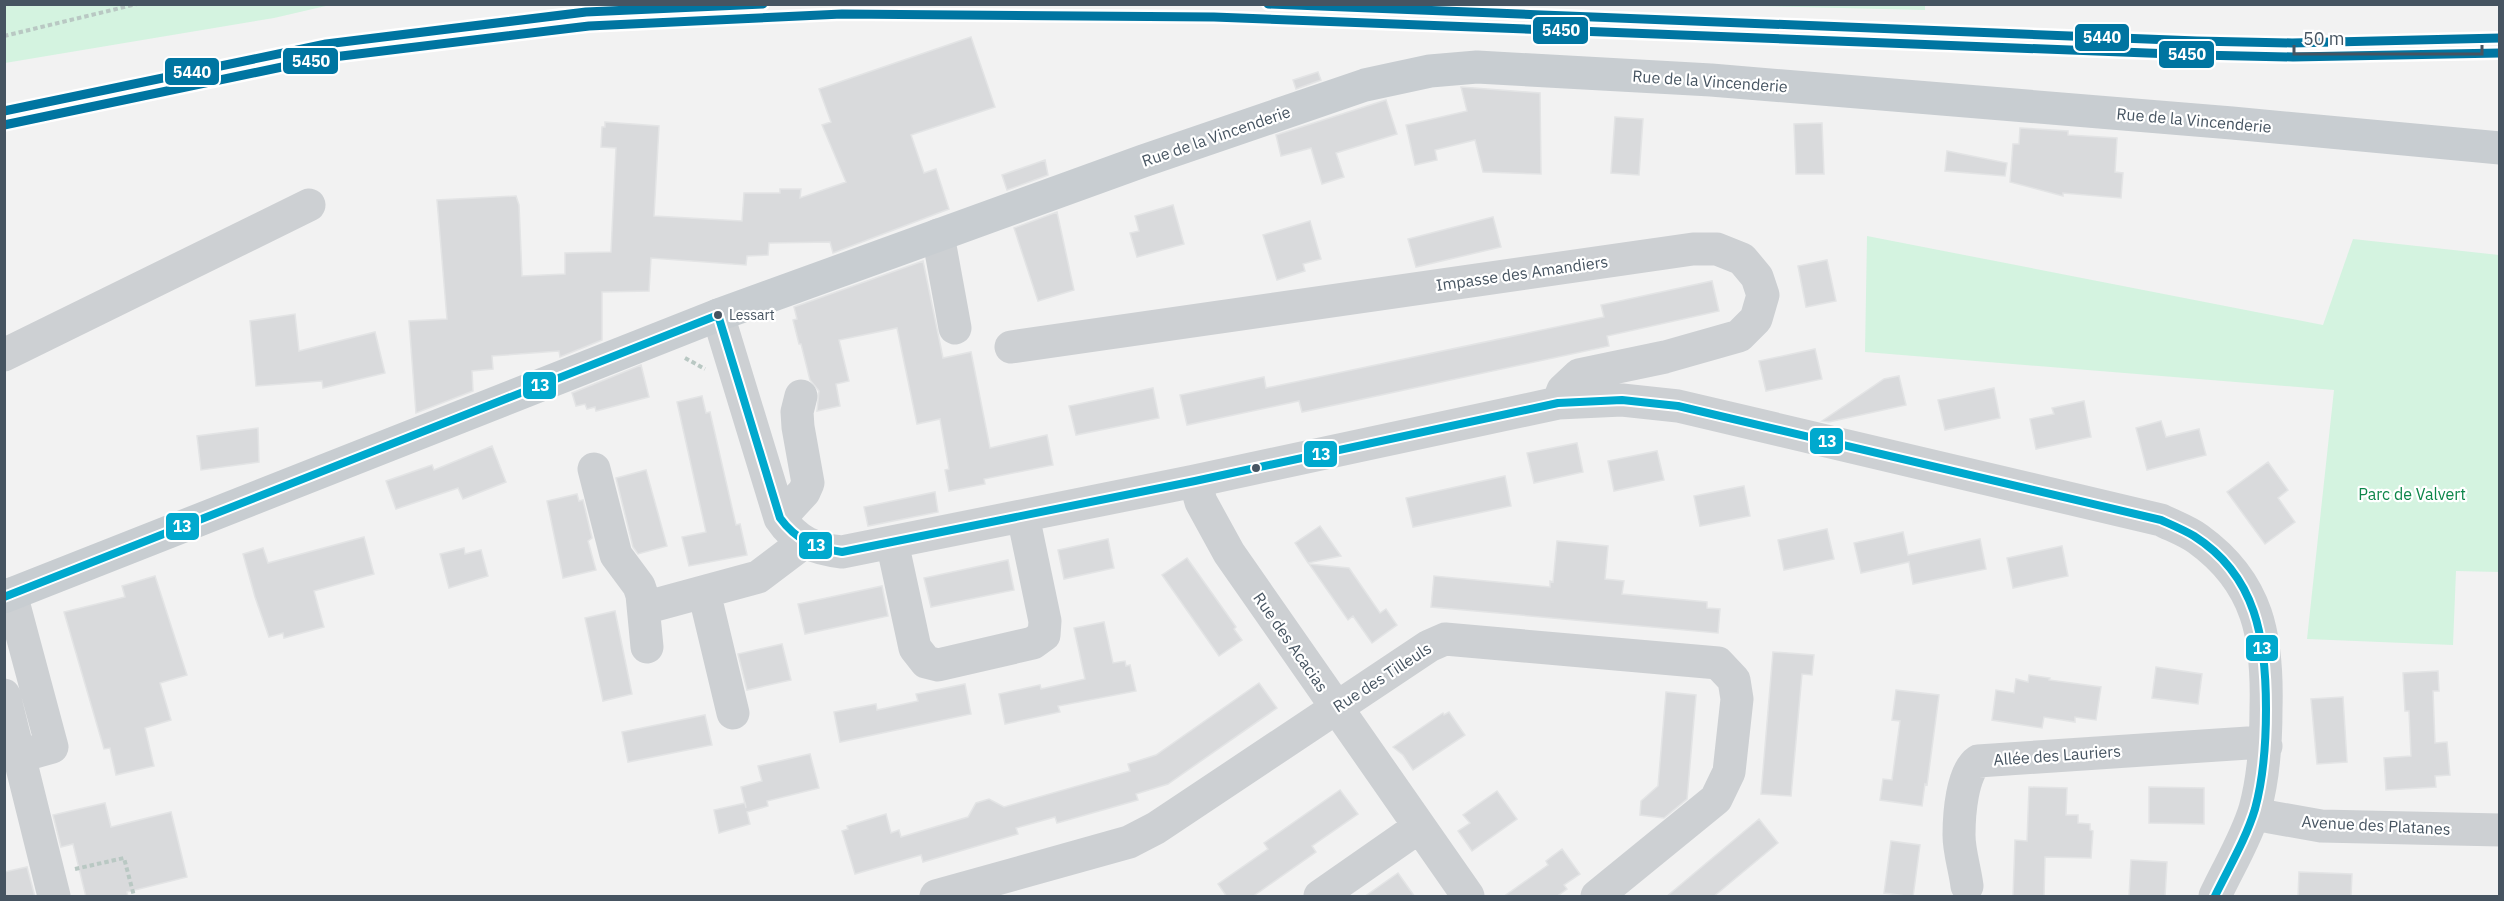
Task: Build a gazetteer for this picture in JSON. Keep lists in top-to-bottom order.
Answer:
{
  "streets": {
    "main road": ["Rue de la Vincenderie"],
    "street": [
      "Impasse des Amandiers",
      "Rue des Acacias",
      "Rue des Tilleuls",
      "Allée des Lauriers",
      "Avenue des Platanes"
    ]
  },
  "crossings": [
    ["Rue des Acacias", "Rue des Tilleuls"]
  ],
  "parks": ["Parc de Valvert"],
  "places": ["Lessart"],
  "lines": ["transit line 5440", "transit line 5450", "transit line 13"],
  "scale_bar": "50 m"
}
